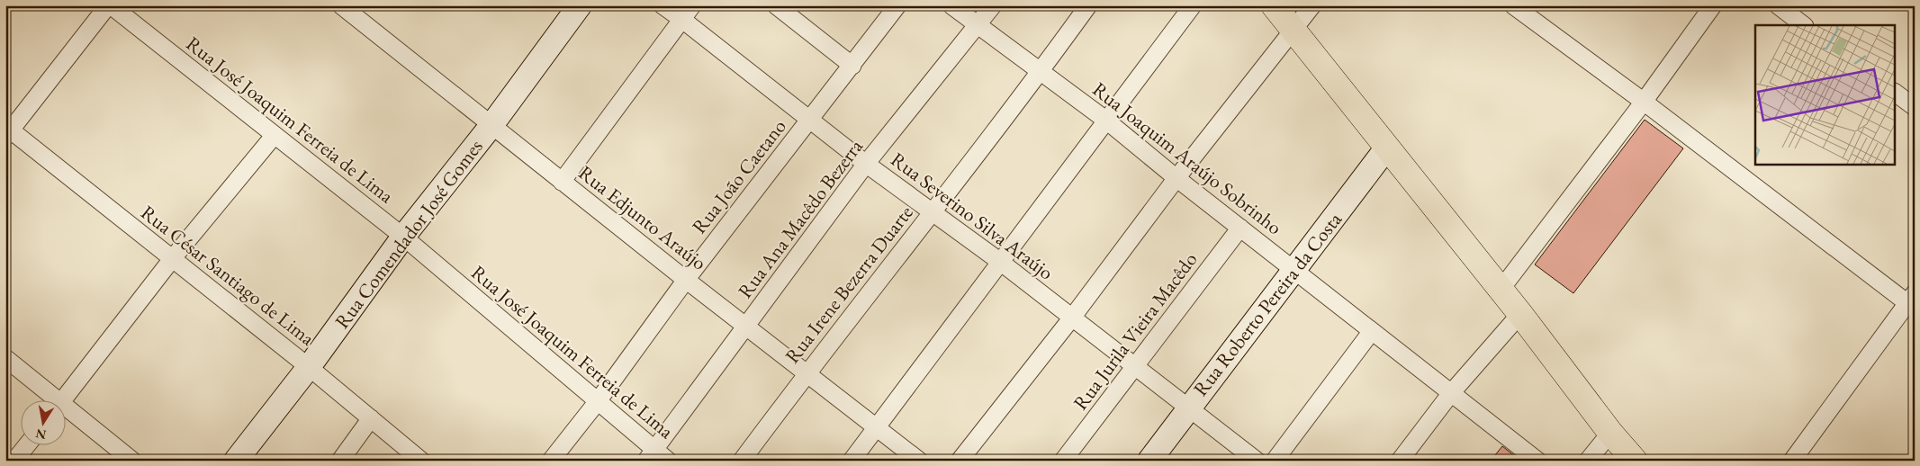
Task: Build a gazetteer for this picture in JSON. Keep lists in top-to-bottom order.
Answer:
{
  "streets": {
    "street": [
      "Rua José Joaquim Ferreia de Lima",
      "Rua Joaquim Araújo Sobrinho",
      "Rua João Caetano",
      "Rua Severino Silva Araújo",
      "Rua Edjunto Araújo",
      "Rua Ana Macêdo Bezerra",
      "Rua Comendador José Gomes",
      "Rua César Santiago de Lima",
      "Rua Irene Bezerra Duarte",
      "Rua Roberto Pereira da Costa",
      "Rua Jurila Vieira Macêdo"
    ]
  },
  "crossings": [
    ["Rua José Joaquim Ferreia de Lima", "Rua João Caetano"],
    ["Rua José Joaquim Ferreia de Lima", "Rua Ana Macêdo Bezerra"],
    ["Rua José Joaquim Ferreia de Lima", "Rua Comendador José Gomes"],
    ["Rua Joaquim Araújo Sobrinho", "Rua Ana Macêdo Bezerra"],
    ["Rua Joaquim Araújo Sobrinho", "Rua Irene Bezerra Duarte"],
    ["Rua Joaquim Araújo Sobrinho", "Rua Roberto Pereira da Costa"],
    ["Rua Joaquim Araújo Sobrinho", "Rua Jurila Vieira Macêdo"],
    ["Rua João Caetano", "Rua Severino Silva Araújo"],
    ["Rua João Caetano", "Rua Edjunto Araújo"],
    ["Rua Severino Silva Araújo", "Rua Ana Macêdo Bezerra"],
    ["Rua Severino Silva Araújo", "Rua Irene Bezerra Duarte"],
    ["Rua Severino Silva Araújo", "Rua Roberto Pereira da Costa"],
    ["Rua Severino Silva Araújo", "Rua Jurila Vieira Macêdo"],
    ["Rua Edjunto Araújo", "Rua Ana Macêdo Bezerra"],
    ["Rua Edjunto Araújo", "Rua Comendador José Gomes"],
    ["Rua Edjunto Araújo", "Rua Irene Bezerra Duarte"],
    ["Rua Comendador José Gomes", "Rua César Santiago de Lima"]
  ],
  "north": "bottom"
}
